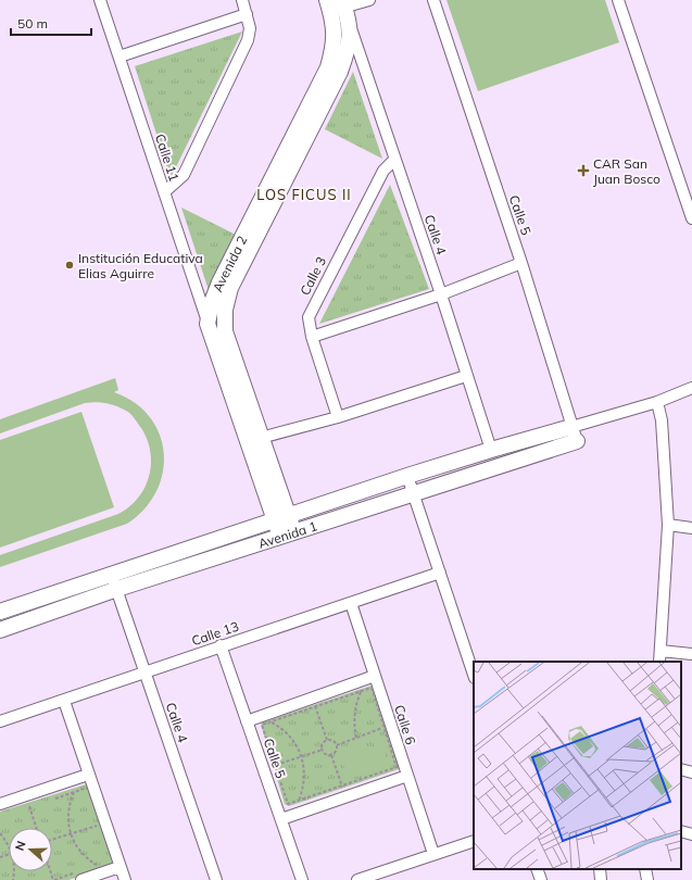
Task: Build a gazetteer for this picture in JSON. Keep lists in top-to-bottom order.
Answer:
{
  "streets": {
    "street": [
      "Calle 11",
      "Calle 5",
      "Calle 4",
      "Avenida 2",
      "Calle 3",
      "Avenida 1",
      "Calle 13",
      "Calle 6"
    ]
  },
  "crossings": [
    ["Calle 11", "Avenida 2"],
    ["Calle 5", "Avenida 1"],
    ["Calle 5", "Calle 13"],
    ["Calle 4", "Avenida 2"],
    ["Calle 4", "Calle 3"],
    ["Calle 4", "Avenida 1"],
    ["Calle 4", "Calle 13"],
    ["Avenida 2", "Avenida 1"],
    ["Calle 13", "Calle 6"]
  ],
  "districts": ["LOS FICUS II"],
  "places": {
    "health": ["CAR San Juan Bosco"],
    "other": ["Institución Educativa Elias Aguirre"]
  },
  "scale_bar": "50 m",
  "north": "left"
}
